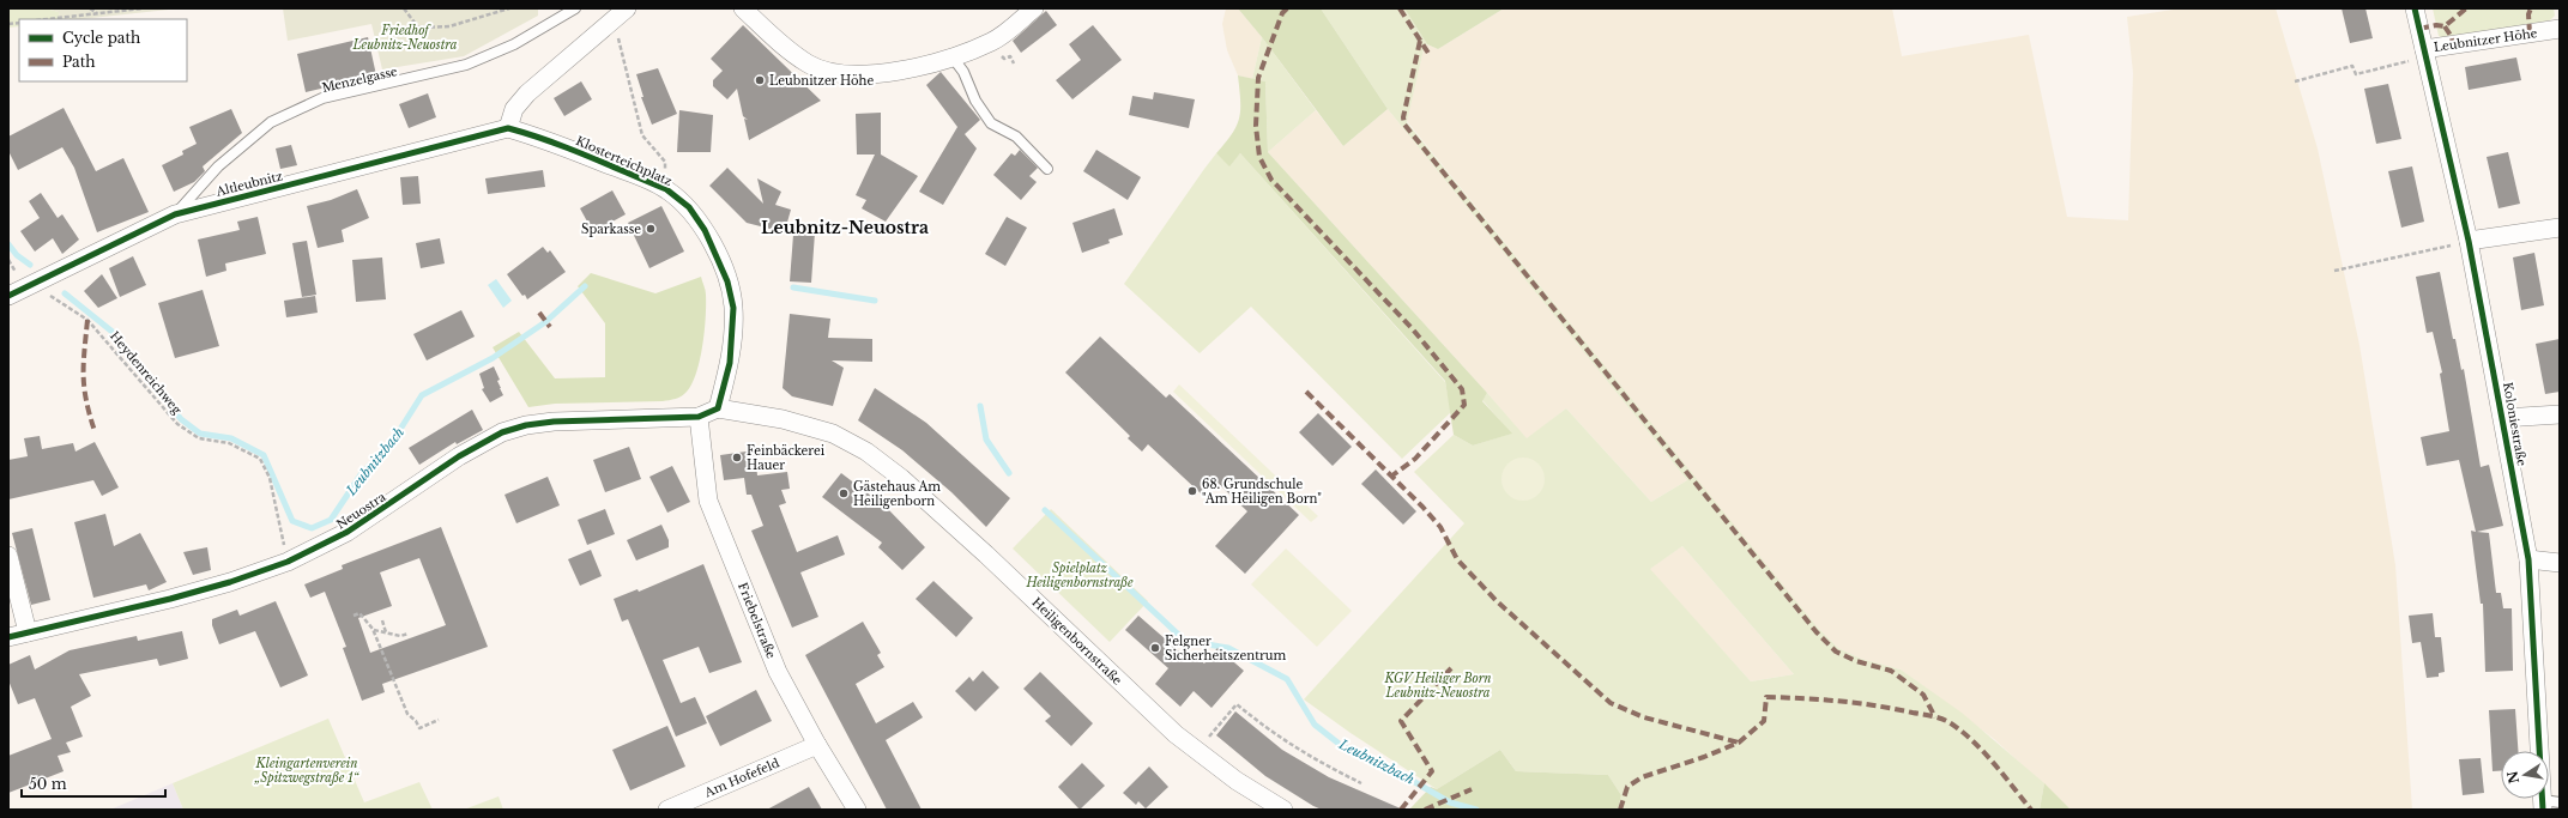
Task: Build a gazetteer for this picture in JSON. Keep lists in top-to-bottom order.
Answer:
{
  "streets": {
    "street": [
      "Leubnitzer Höhe",
      "Klosterteichplatz",
      "Altleubnitz",
      "Koloniestraße",
      "Neuostra",
      "Friebelstraße",
      "Heiligenbornstraße",
      "Am Hofefeld"
    ],
    "lane": ["Menzelgasse"],
    "path": ["Heydenreichweg"]
  },
  "crossings": [
    ["Leubnitzer Höhe", "Koloniestraße"],
    ["Menzelgasse", "Altleubnitz"],
    ["Klosterteichplatz", "Altleubnitz"],
    ["Klosterteichplatz", "Neuostra"],
    ["Klosterteichplatz", "Heiligenbornstraße"],
    ["Altleubnitz", "Heydenreichweg"],
    ["Heydenreichweg", "Neuostra"],
    ["Neuostra", "Friebelstraße"],
    ["Neuostra", "Heiligenbornstraße"],
    ["Friebelstraße", "Am Hofefeld"]
  ],
  "districts": ["Leubnitz-Neuostra"],
  "water": ["Leubnitzbach"],
  "parks": [
    "Friedhof Leubnitz-Neuostra",
    "Spielplatz Heiligenbornstraße",
    "KGV Heiliger Born Leubnitz-Neuostra",
    "Kleingartenverein „Spitzwegstraße 1“"
  ],
  "places": [
    "Leubnitzer Höhe",
    "Sparkasse",
    "Feinbäckerei Hauer",
    "68. Grundschule \"Am Heiligen Born\"",
    "Gästehaus Am Heiligenborn",
    "Felgner Sicherheitszentrum"
  ],
  "legend": ["Cycle path", "Path"],
  "scale_bar": "50 m",
  "north": "left"
}
